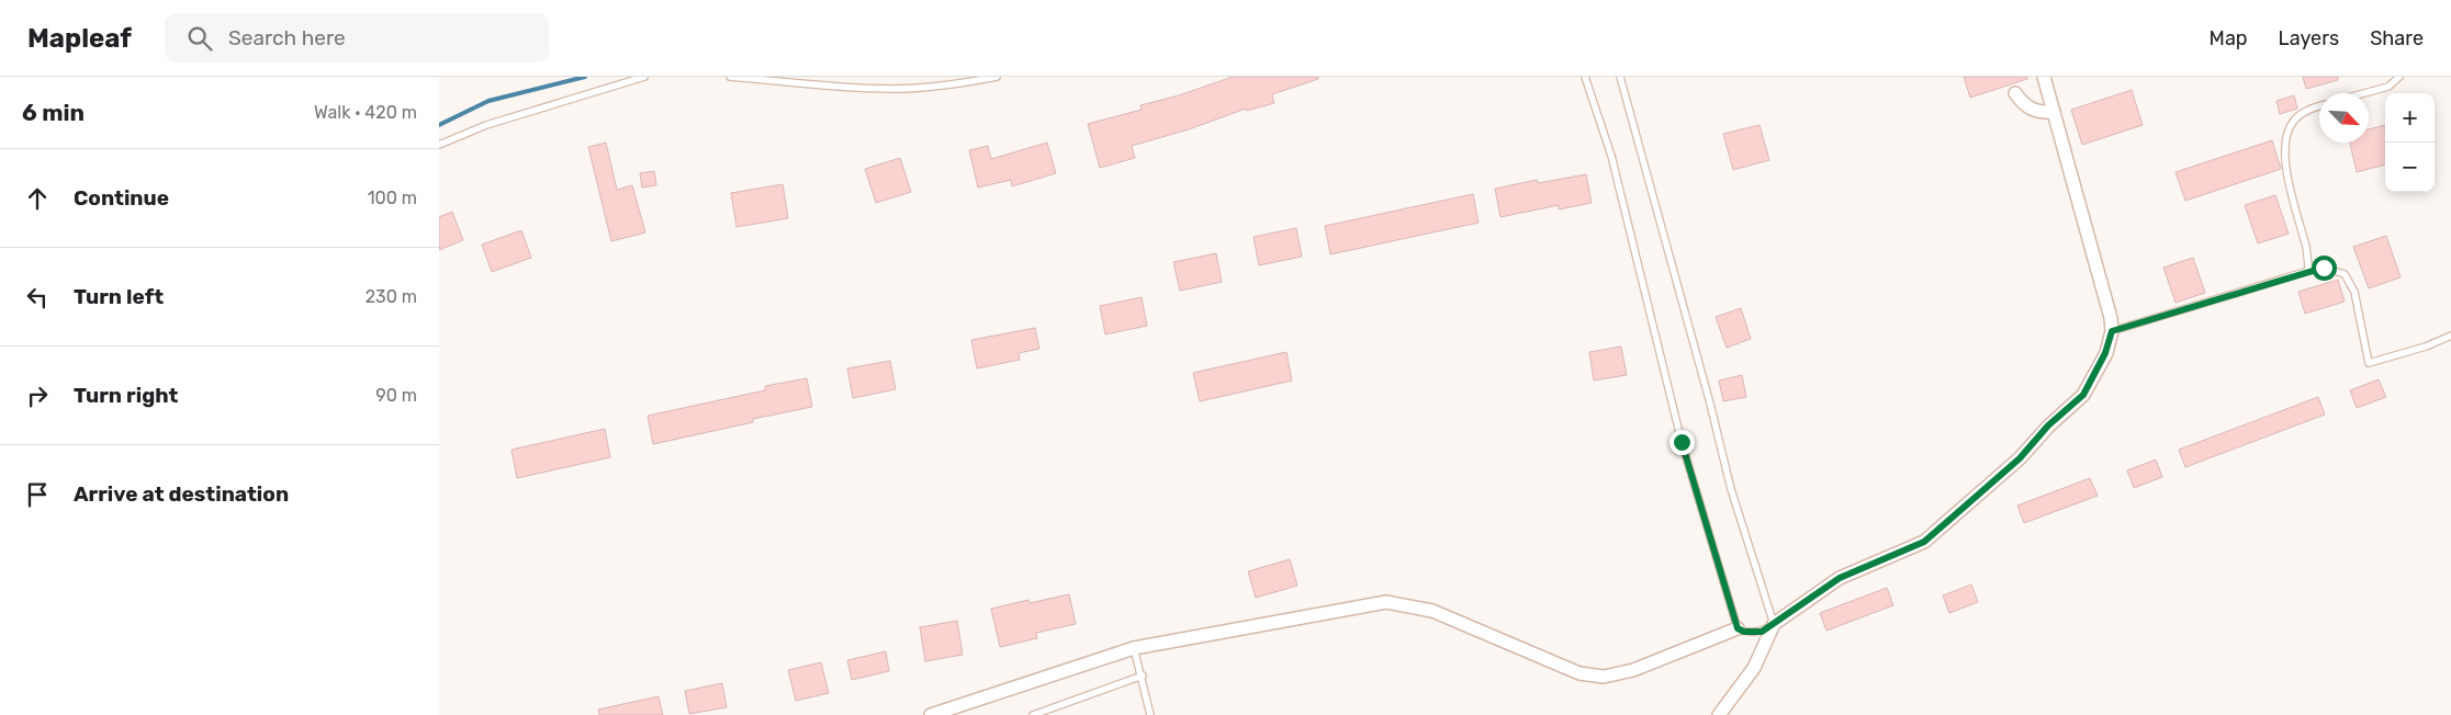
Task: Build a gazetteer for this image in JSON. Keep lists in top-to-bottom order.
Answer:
{
  "north": "bottom right",
  "page": {
    "header": "Mapleaf",
    "search": "Search here",
    "nav": ["Map", "Layers", "Share"],
    "heading": ["6 min", "Walk · 420 m"],
    "map_buttons": ["+", "−"],
    "list": [
      ["Continue", "100 m"],
      ["Turn left", "230 m"],
      ["Turn right", "90 m"],
      "Arrive at destination"
    ]
  }
}
